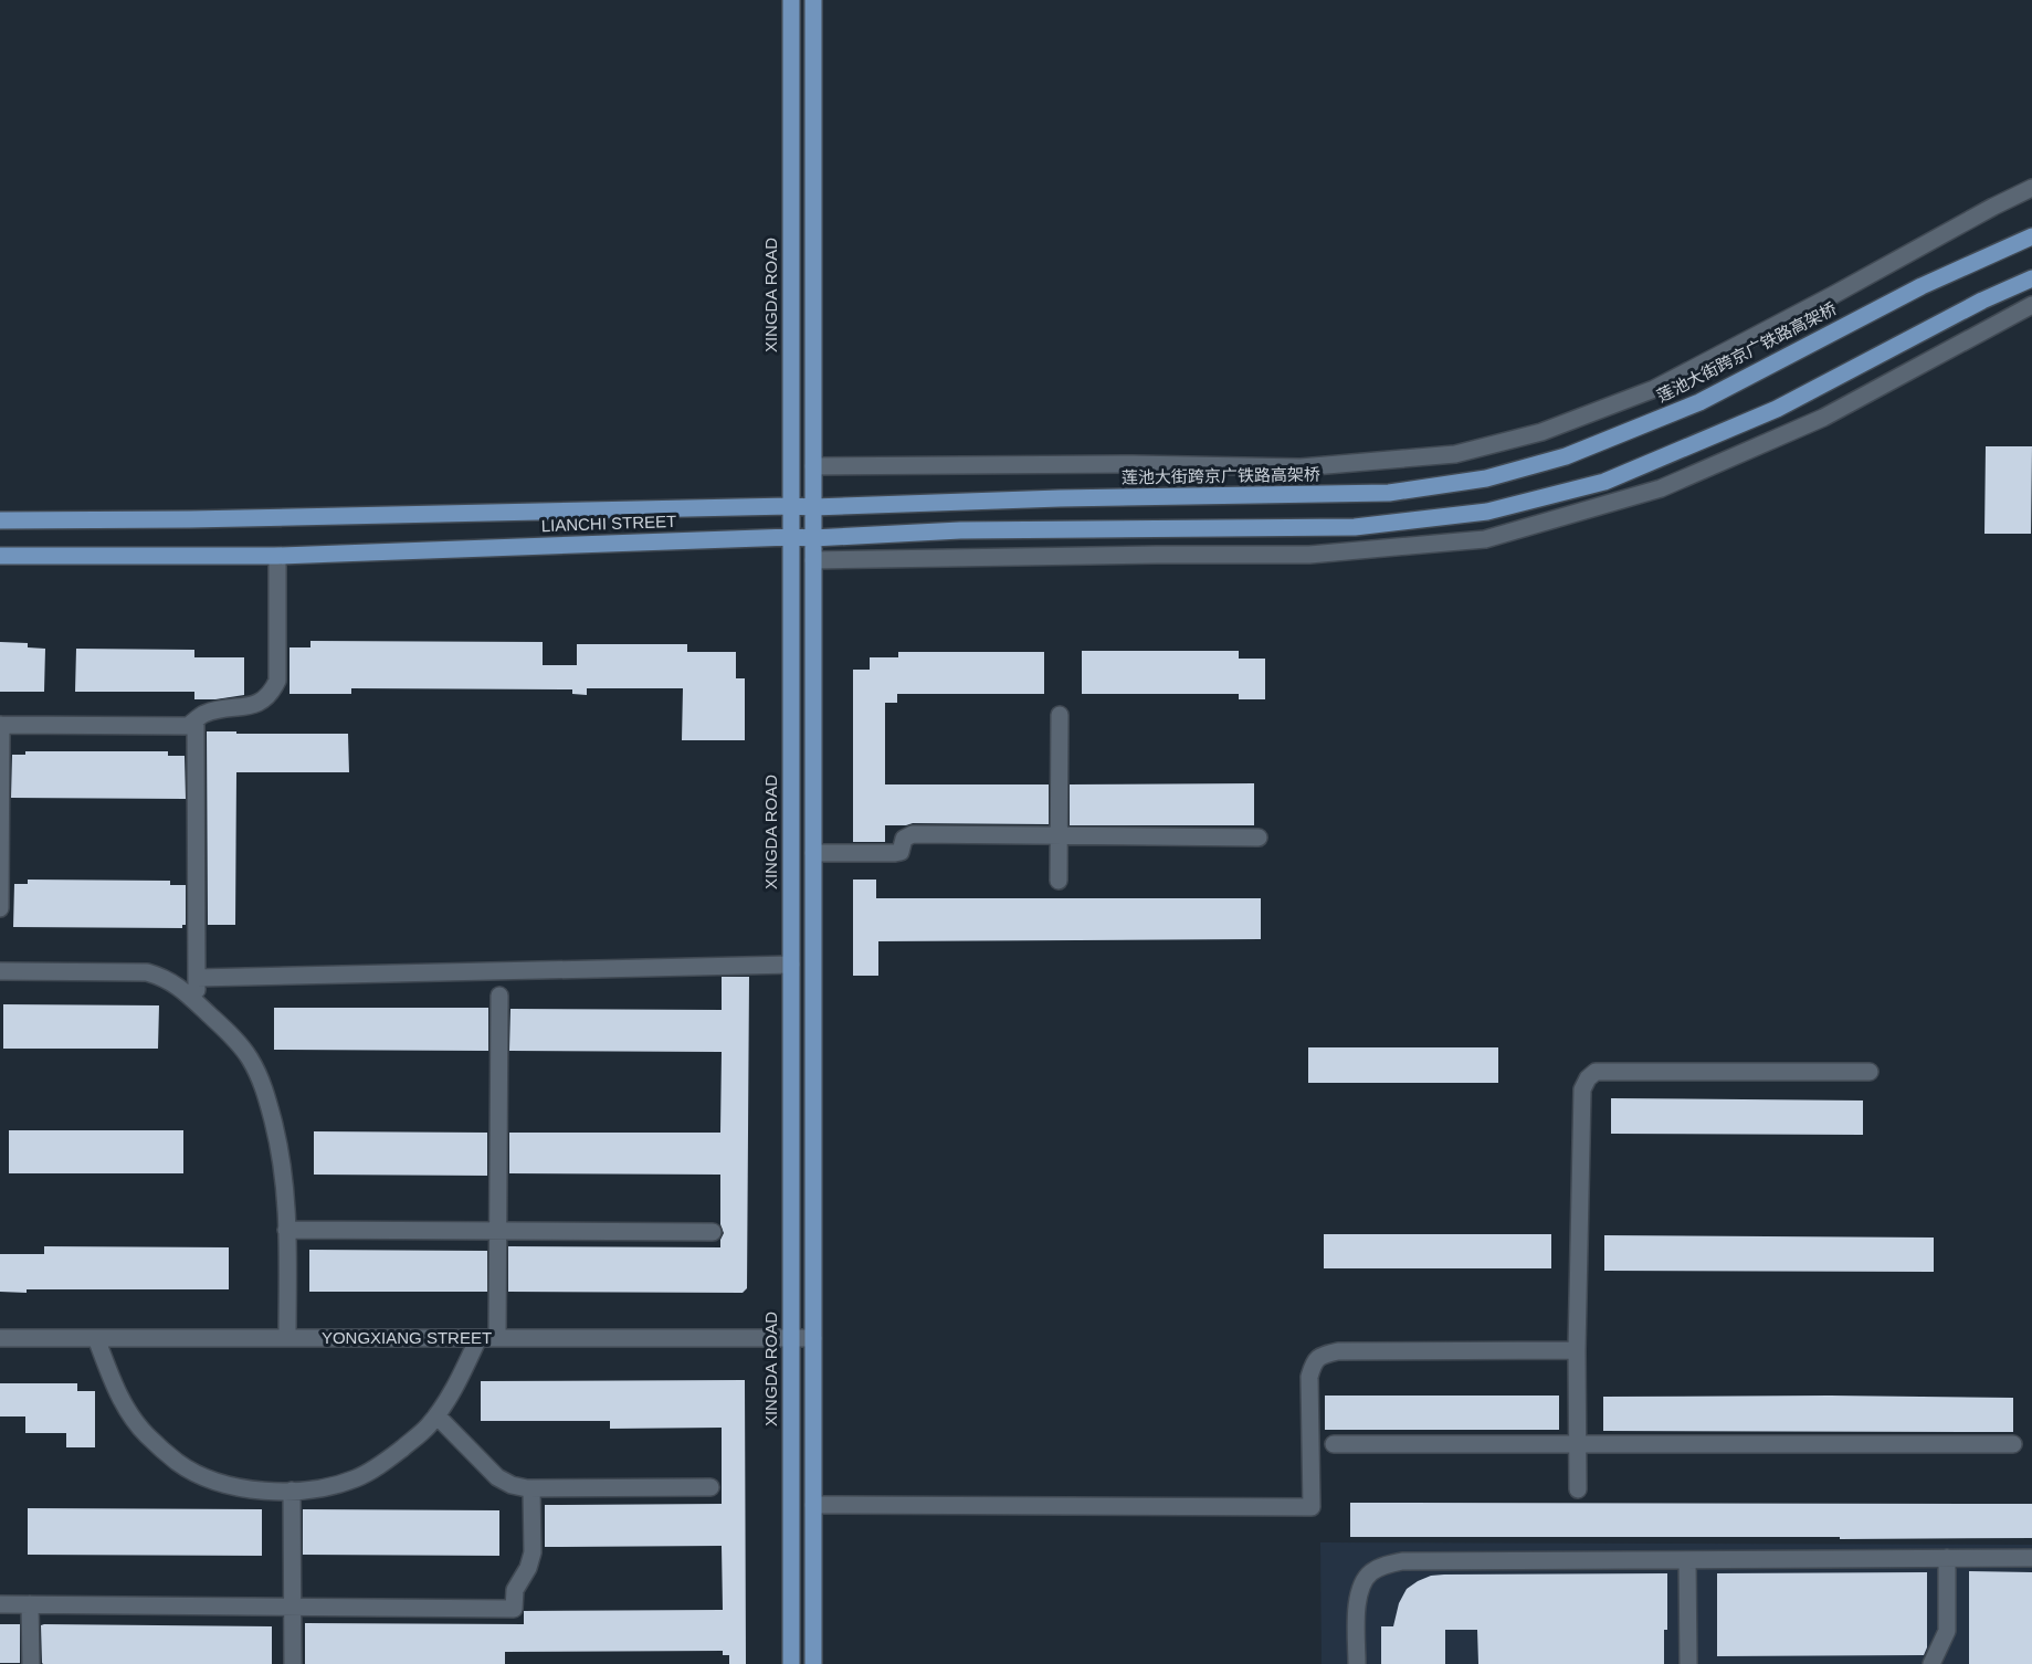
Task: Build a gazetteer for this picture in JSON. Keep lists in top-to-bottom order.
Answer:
{
  "streets": {
    "main road": ["XINGDA ROAD", "莲池大街跨京广铁路高架桥", "LIANCHI STREET"],
    "street": ["YONGXIANG STREET"]
  },
  "crossings": [
    ["XINGDA ROAD", "LIANCHI STREET"],
    ["XINGDA ROAD", "YONGXIANG STREET"],
    ["莲池大街跨京广铁路高架桥", "LIANCHI STREET"]
  ]
}
